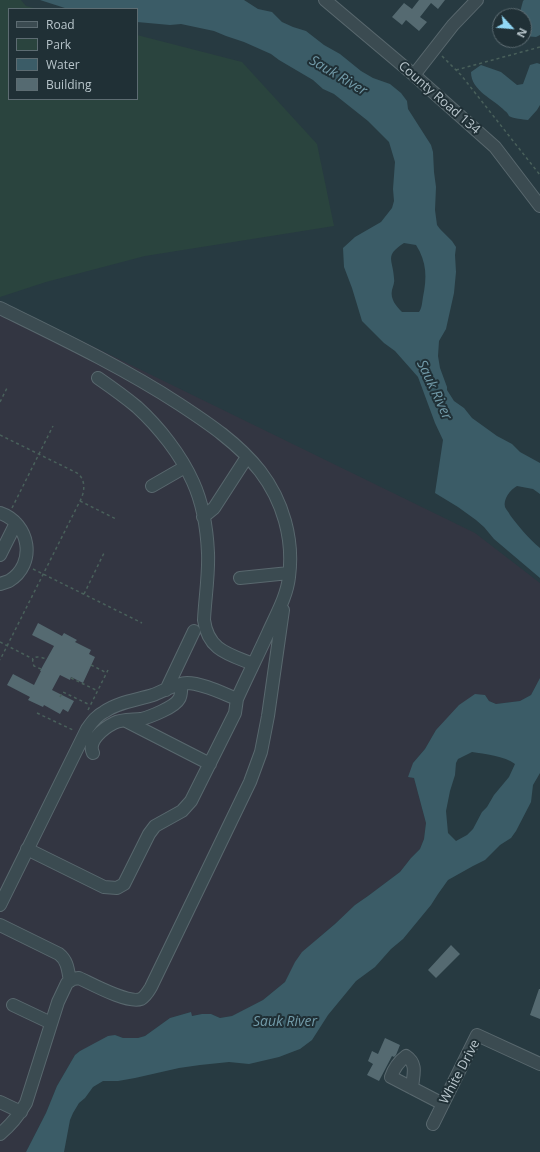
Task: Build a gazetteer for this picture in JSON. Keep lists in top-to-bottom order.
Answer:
{
  "streets": {
    "street": ["County Road 134", "White Drive"]
  },
  "water": ["Sauk River"],
  "legend": [
    "Road",
    "Park",
    "Water",
    "Building"
  ],
  "north": "bottom right"
}
